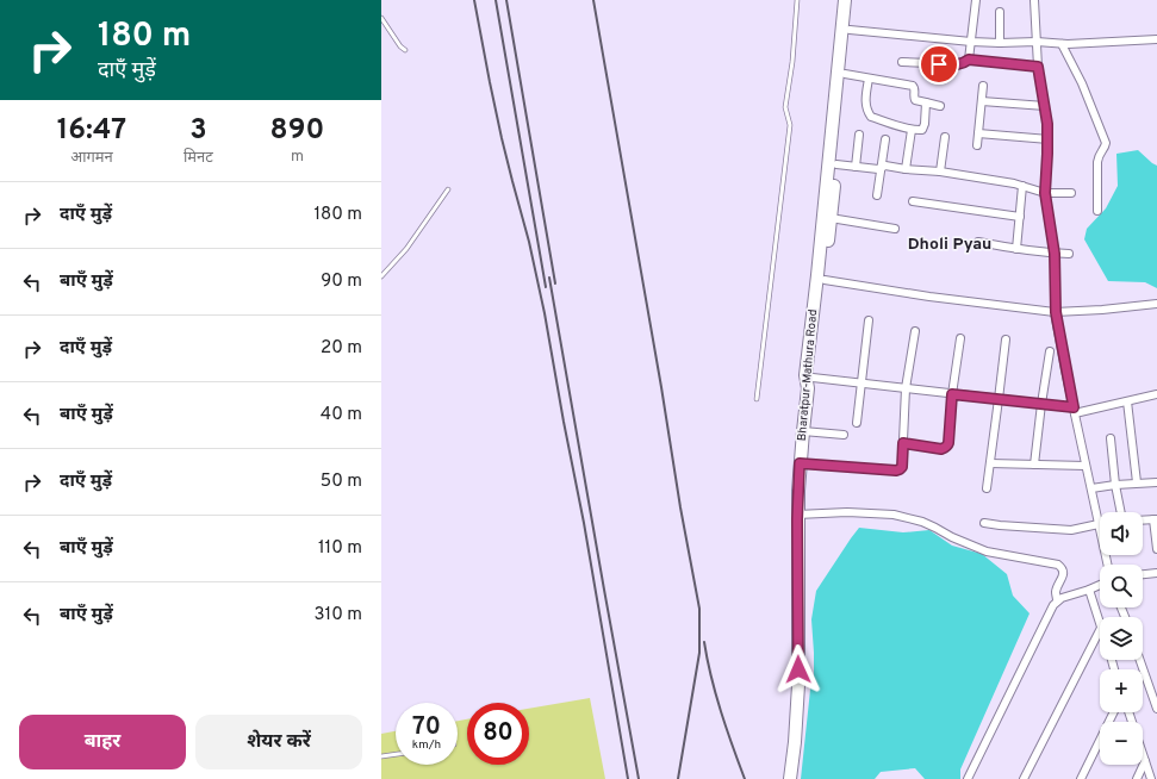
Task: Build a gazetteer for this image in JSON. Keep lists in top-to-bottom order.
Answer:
{
  "streets": {
    "highway": ["Bharatpur-Mathura Road"]
  },
  "districts": ["Dholi Pyau"],
  "page": {
    "turn": ["180 m", "दाएँ मुड़ें"],
    "eta": [
      "16:47",
      "आगमन",
      "3",
      "मिनट",
      "890",
      "m"
    ],
    "list": [
      {
        "name": "दाएँ मुड़ें",
        "value": "180 m"
      },
      {
        "name": "बाएँ मुड़ें",
        "value": "90 m"
      },
      {
        "name": "दाएँ मुड़ें",
        "value": "20 m"
      },
      {
        "name": "बाएँ मुड़ें",
        "value": "40 m"
      },
      {
        "name": "दाएँ मुड़ें",
        "value": "50 m"
      },
      {
        "name": "बाएँ मुड़ें",
        "value": "110 m"
      },
      {
        "name": "बाएँ मुड़ें",
        "value": "310 m"
      }
    ],
    "map_buttons": ["+", "−"],
    "speed": "70 km/h",
    "limit": "80",
    "buttons": ["बाहर", "शेयर करें"]
  }
}
